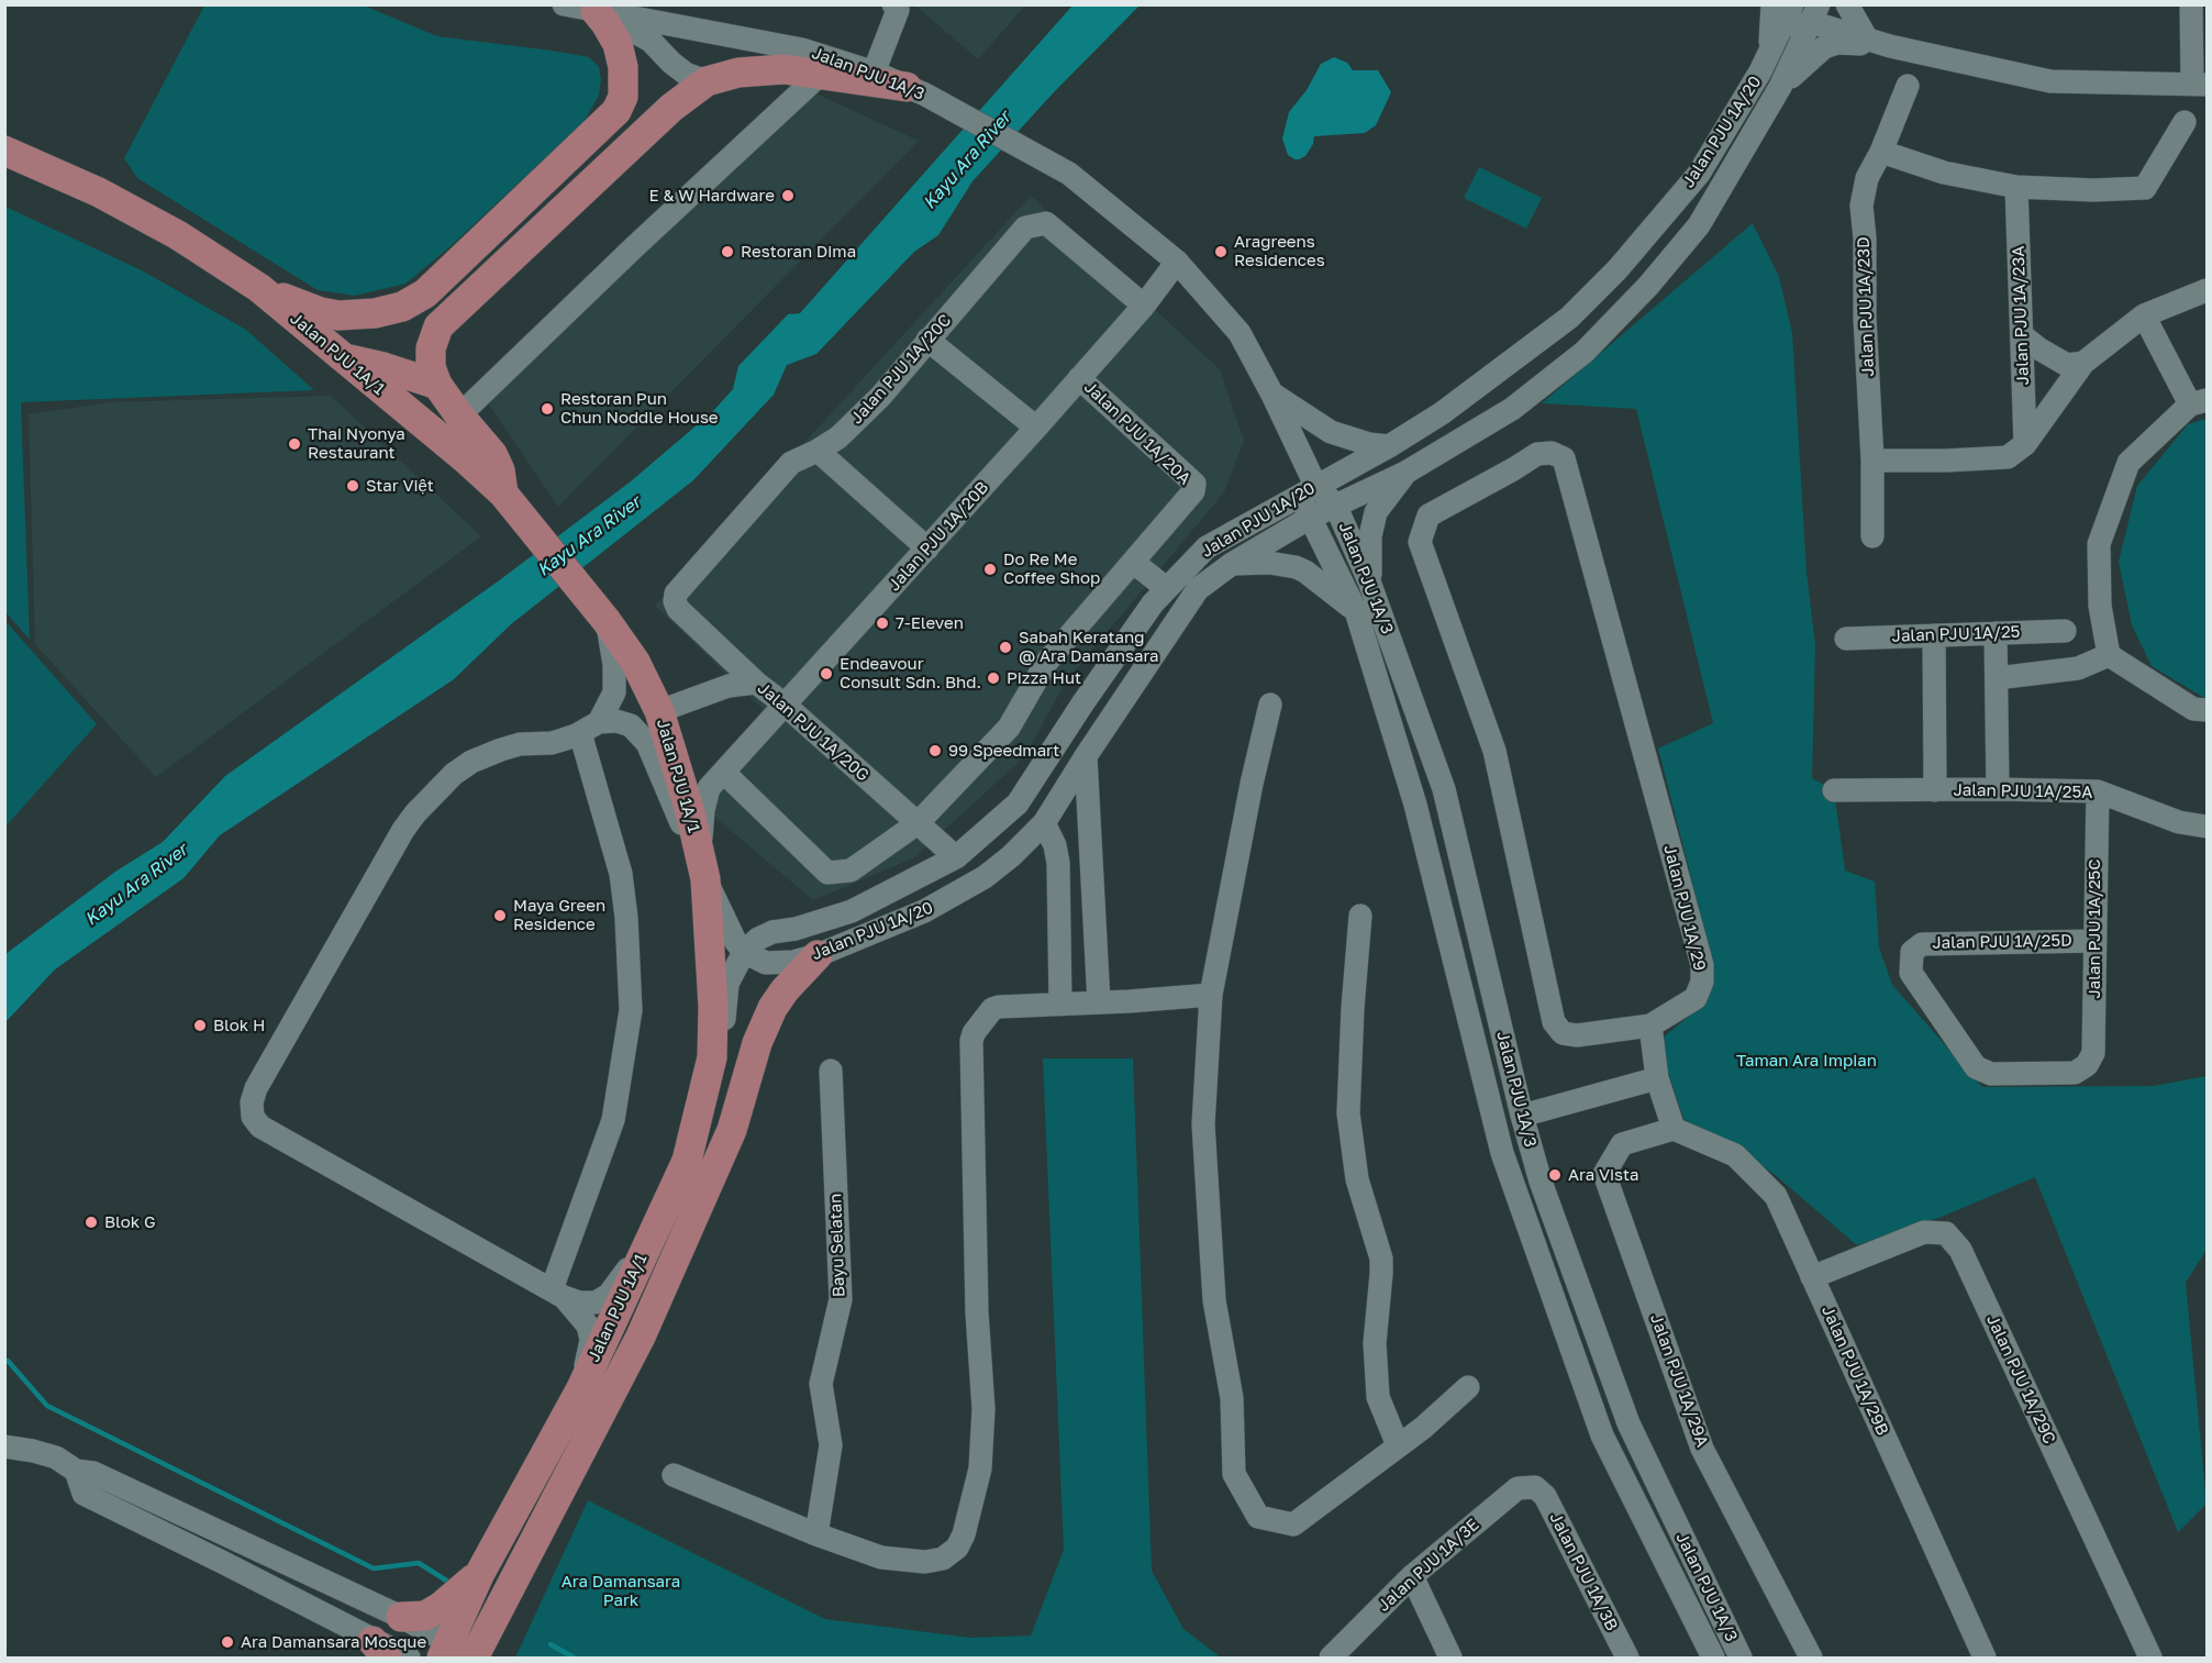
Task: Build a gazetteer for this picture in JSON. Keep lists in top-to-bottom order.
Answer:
{
  "streets": {
    "main road": ["Jalan PJU 1A/1"],
    "street": [
      "Jalan PJU 1A/3",
      "Jalan PJU 1A/20",
      "Jalan PJU 1A/23D",
      "Jalan PJU 1A/23A",
      "Jalan PJU 1A/20C",
      "Jalan PJU 1A/20A",
      "Jalan PJU 1A/20B",
      "Jalan PJU 1A/25",
      "Jalan PJU 1A/20G",
      "Jalan PJU 1A/25A",
      "Jalan PJU 1A/29",
      "Jalan PJU 1A/25C",
      "Jalan PJU 1A/25D",
      "Bayu Selatan",
      "Jalan PJU 1A/29B",
      "Jalan PJU 1A/29C",
      "Jalan PJU 1A/29A",
      "Jalan PJU 1A/3E",
      "Jalan PJU 1A/3B"
    ]
  },
  "crossings": [
    ["Jalan PJU 1A/3", "Jalan PJU 1A/20"],
    ["Jalan PJU 1A/3", "Jalan PJU 1A/20B"],
    ["Jalan PJU 1A/20", "Jalan PJU 1A/1"],
    ["Jalan PJU 1A/20", "Jalan PJU 1A/20G"],
    ["Jalan PJU 1A/1", "Jalan PJU 1A/20B"],
    ["Jalan PJU 1A/20C", "Jalan PJU 1A/20B"],
    ["Jalan PJU 1A/20C", "Jalan PJU 1A/20G"],
    ["Jalan PJU 1A/20A", "Jalan PJU 1A/20B"],
    ["Jalan PJU 1A/20A", "Jalan PJU 1A/20G"],
    ["Jalan PJU 1A/20B", "Jalan PJU 1A/20G"],
    ["Jalan PJU 1A/25A", "Jalan PJU 1A/25C"],
    ["Jalan PJU 1A/25C", "Jalan PJU 1A/25D"],
    ["Jalan PJU 1A/29B", "Jalan PJU 1A/29C"],
    ["Jalan PJU 1A/29B", "Jalan PJU 1A/29A"],
    ["Jalan PJU 1A/3E", "Jalan PJU 1A/3B"]
  ],
  "water": ["Kayu Ara River"],
  "parks": ["Taman Ara Impian", "Ara Damansara Park"],
  "places": [
    "E & W Hardware",
    "Restoran Dima",
    "Aragreens Residences",
    "Restoran Pun Chun Noddle House",
    "Thai Nyonya Restaurant",
    "Star Việt",
    "Do Re Me Coffee Shop",
    "7-Eleven",
    "Sabah Keratang @ Ara Damansara",
    "Endeavour Consult Sdn. Bhd.",
    "Pizza Hut",
    "99 Speedmart",
    "Maya Green Residence",
    "Blok H",
    "Ara Vista",
    "Blok G",
    "Ara Damansara Mosque"
  ]
}
